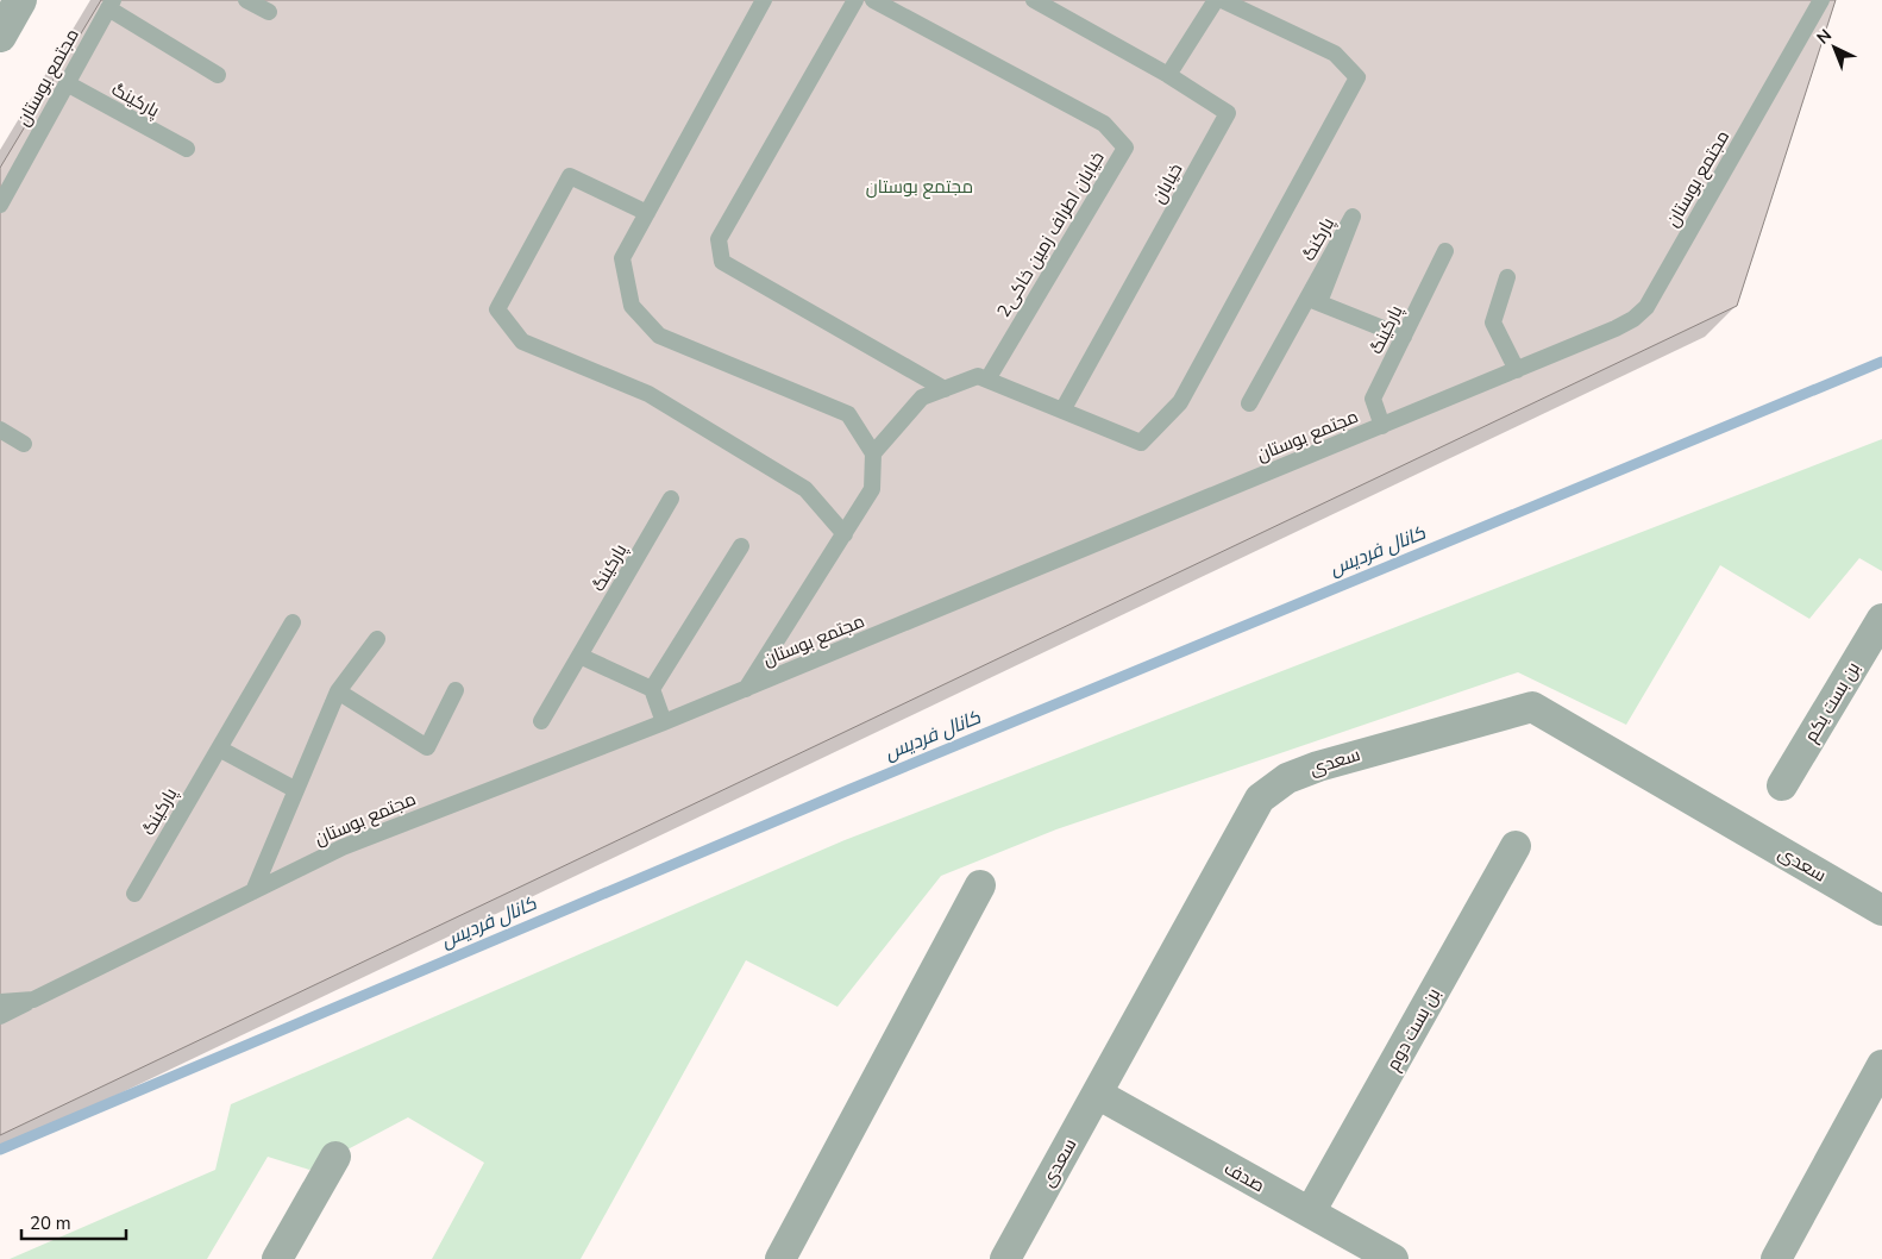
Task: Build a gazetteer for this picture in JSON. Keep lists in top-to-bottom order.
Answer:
{
  "streets": {
    "street": [
      "بن بست یکم",
      "سعدی",
      "بن بست دوم",
      "صدف"
    ],
    "lane": [
      "مجتمع بوستان",
      "پارکینگ",
      "خیابان",
      "خیابان اطراف زمین خاکی2"
    ]
  },
  "crossings": [
    ["مجتمع بوستان", "پارکینگ"],
    ["سعدی", "صدف"],
    ["بن بست دوم", "صدف"]
  ],
  "water": ["کانال فردیس"],
  "parks": ["مجتمع بوستان"],
  "scale_bar": "20 m",
  "north": "top left"
}
